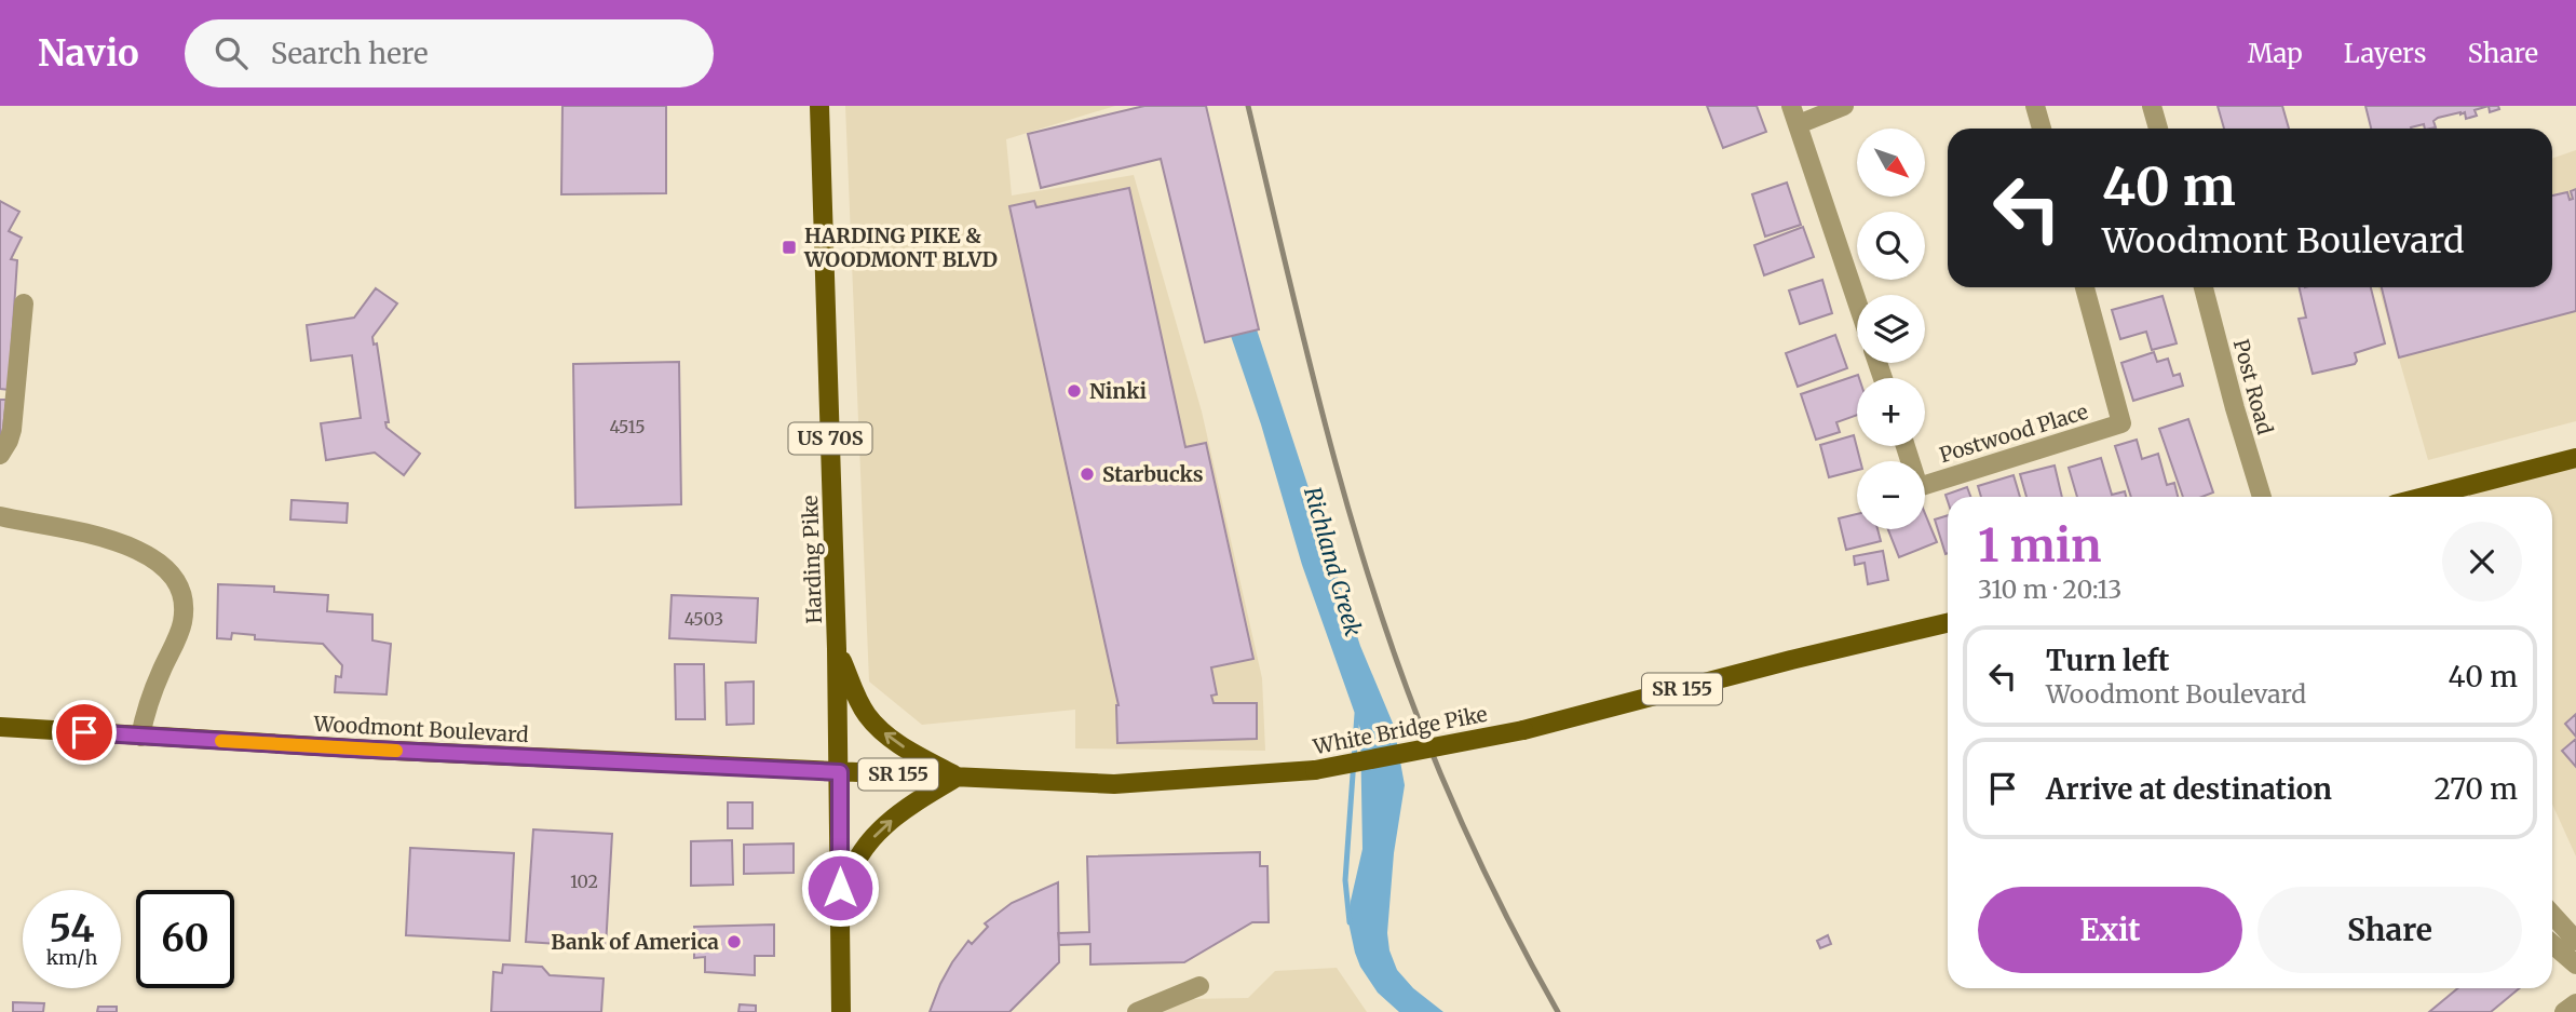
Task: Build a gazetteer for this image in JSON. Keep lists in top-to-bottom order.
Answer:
{
  "streets": {
    "main road": [
      "US 70S",
      "Harding Pike",
      "SR 155",
      "Woodmont Boulevard",
      "White Bridge Pike"
    ],
    "street": ["Post Road", "Postwood Place"]
  },
  "crossings": [
    ["Harding Pike", "Woodmont Boulevard"],
    ["Harding Pike", "White Bridge Pike"],
    ["Woodmont Boulevard", "White Bridge Pike"]
  ],
  "water": ["Richland Creek"],
  "places": {
    "transit": ["HARDING PIKE & WOODMONT BLVD"],
    "other": ["Ninki", "Starbucks", "Bank of America"]
  },
  "house_numbers": ["4515", "4503", "102"],
  "north": "bottom right",
  "page": {
    "header": "Navio",
    "search": "Search here",
    "nav": ["Map", "Layers", "Share"],
    "map_buttons": ["+", "−"],
    "turn": ["40 m", "Woodmont Boulevard"],
    "heading": ["1 min", "310 m · 20:13"],
    "list": [
      {
        "name": "Turn left",
        "note": "Woodmont Boulevard",
        "value": "40 m"
      },
      {
        "name": "Arrive at destination",
        "value": "270 m"
      }
    ],
    "buttons": ["Exit", "Share"],
    "speed": "54 km/h",
    "limit": "60"
  }
}
